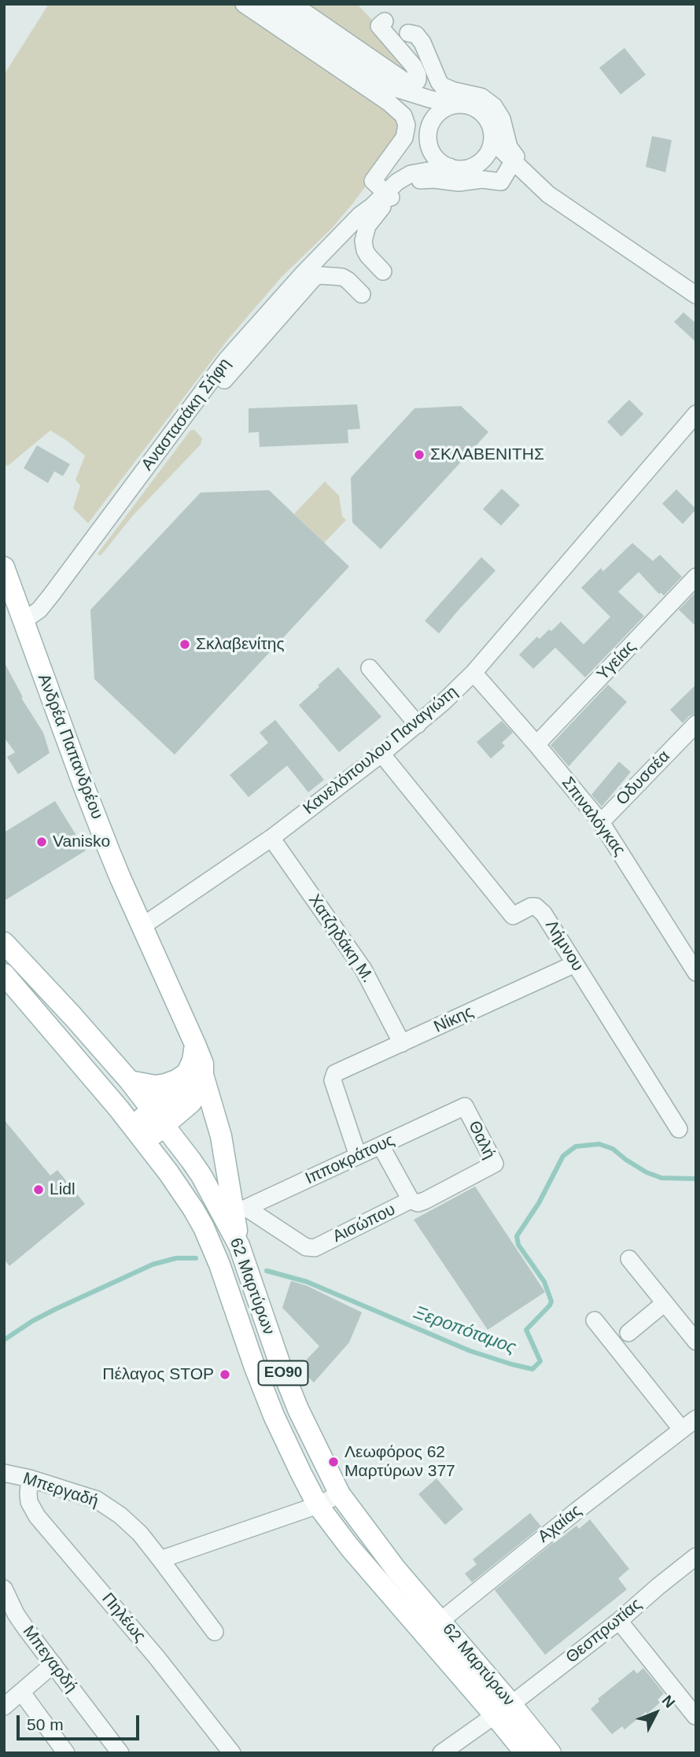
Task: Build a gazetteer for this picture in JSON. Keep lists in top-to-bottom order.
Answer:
{
  "streets": {
    "main road": ["Ανδρέα Παπανδρέου", "62 Μαρτύρων", "ΕΟ90"],
    "street": [
      "Αναστασάκη Σήφη",
      "Υγείας",
      "Κανελόπουλου Παναγιώτη",
      "Οδυσσέα",
      "Σπιναλόγκας",
      "Χατζηδάκη Μ.",
      "Λήμνου",
      "Νίκης",
      "Θαλή",
      "Ιπποκράτους",
      "Αισώπου",
      "Μπεργαδή",
      "Αχαίας",
      "Πηλέως",
      "Θεσπρωτίας",
      "Μπεγαρδή"
    ]
  },
  "crossings": [
    ["Αναστασάκη Σήφη", "Ανδρέα Παπανδρέου"],
    ["Υγείας", "Σπιναλόγκας"],
    ["Ανδρέα Παπανδρέου", "Κανελόπουλου Παναγιώτη"],
    ["Ανδρέα Παπανδρέου", "Ιπποκράτους"],
    ["Ανδρέα Παπανδρέου", "Αισώπου"],
    ["Ανδρέα Παπανδρέου", "62 Μαρτύρων"],
    ["Κανελόπουλου Παναγιώτη", "Σπιναλόγκας"],
    ["Κανελόπουλου Παναγιώτη", "Χατζηδάκη Μ."],
    ["Κανελόπουλου Παναγιώτη", "Λήμνου"],
    ["Οδυσσέα", "Σπιναλόγκας"],
    ["Χατζηδάκη Μ.", "Νίκης"],
    ["Λήμνου", "Νίκης"],
    ["Νίκης", "Ιπποκράτους"],
    ["Θαλή", "Ιπποκράτους"],
    ["Θαλή", "Αισώπου"],
    ["Ιπποκράτους", "Αισώπου"],
    ["62 Μαρτύρων", "Αχαίας"],
    ["62 Μαρτύρων", "Θεσπρωτίας"],
    ["Μπεργαδή", "Πηλέως"]
  ],
  "water": ["Ξεροπόταμος"],
  "places": [
    "ΣΚΛΑΒΕΝΙΤΗΣ",
    "Σκλαβενίτης",
    "Vanisko",
    "Lidl",
    "Πέλαγος STOP",
    "Λεωφόρος 62 Μαρτύρων 377"
  ],
  "scale_bar": "50 m",
  "north": "top right"
}
